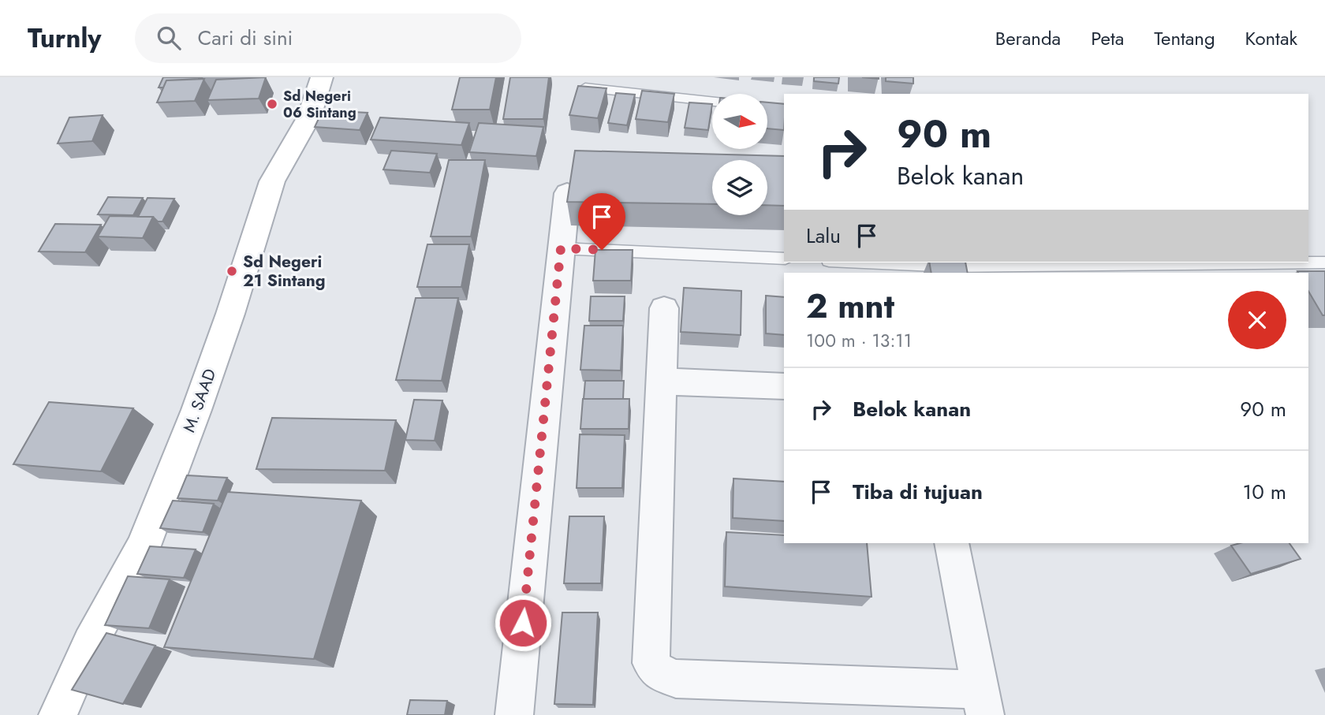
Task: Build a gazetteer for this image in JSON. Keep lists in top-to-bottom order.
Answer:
{
  "streets": {
    "street": ["M. SAAD"]
  },
  "places": ["Sd Negeri 06 Sintang", "Sd Negeri 21 Sintang"],
  "north": "right",
  "page": {
    "header": "Turnly",
    "search": "Cari di sini",
    "nav": [
      "Beranda",
      "Peta",
      "Tentang",
      "Kontak"
    ],
    "turn": ["90 m", "Belok kanan"],
    "then": "Lalu",
    "heading": ["2 mnt", "100 m · 13:11"],
    "list": [
      {
        "name": "Belok kanan",
        "value": "90 m"
      },
      {
        "name": "Tiba di tujuan",
        "value": "10 m"
      }
    ]
  }
}
